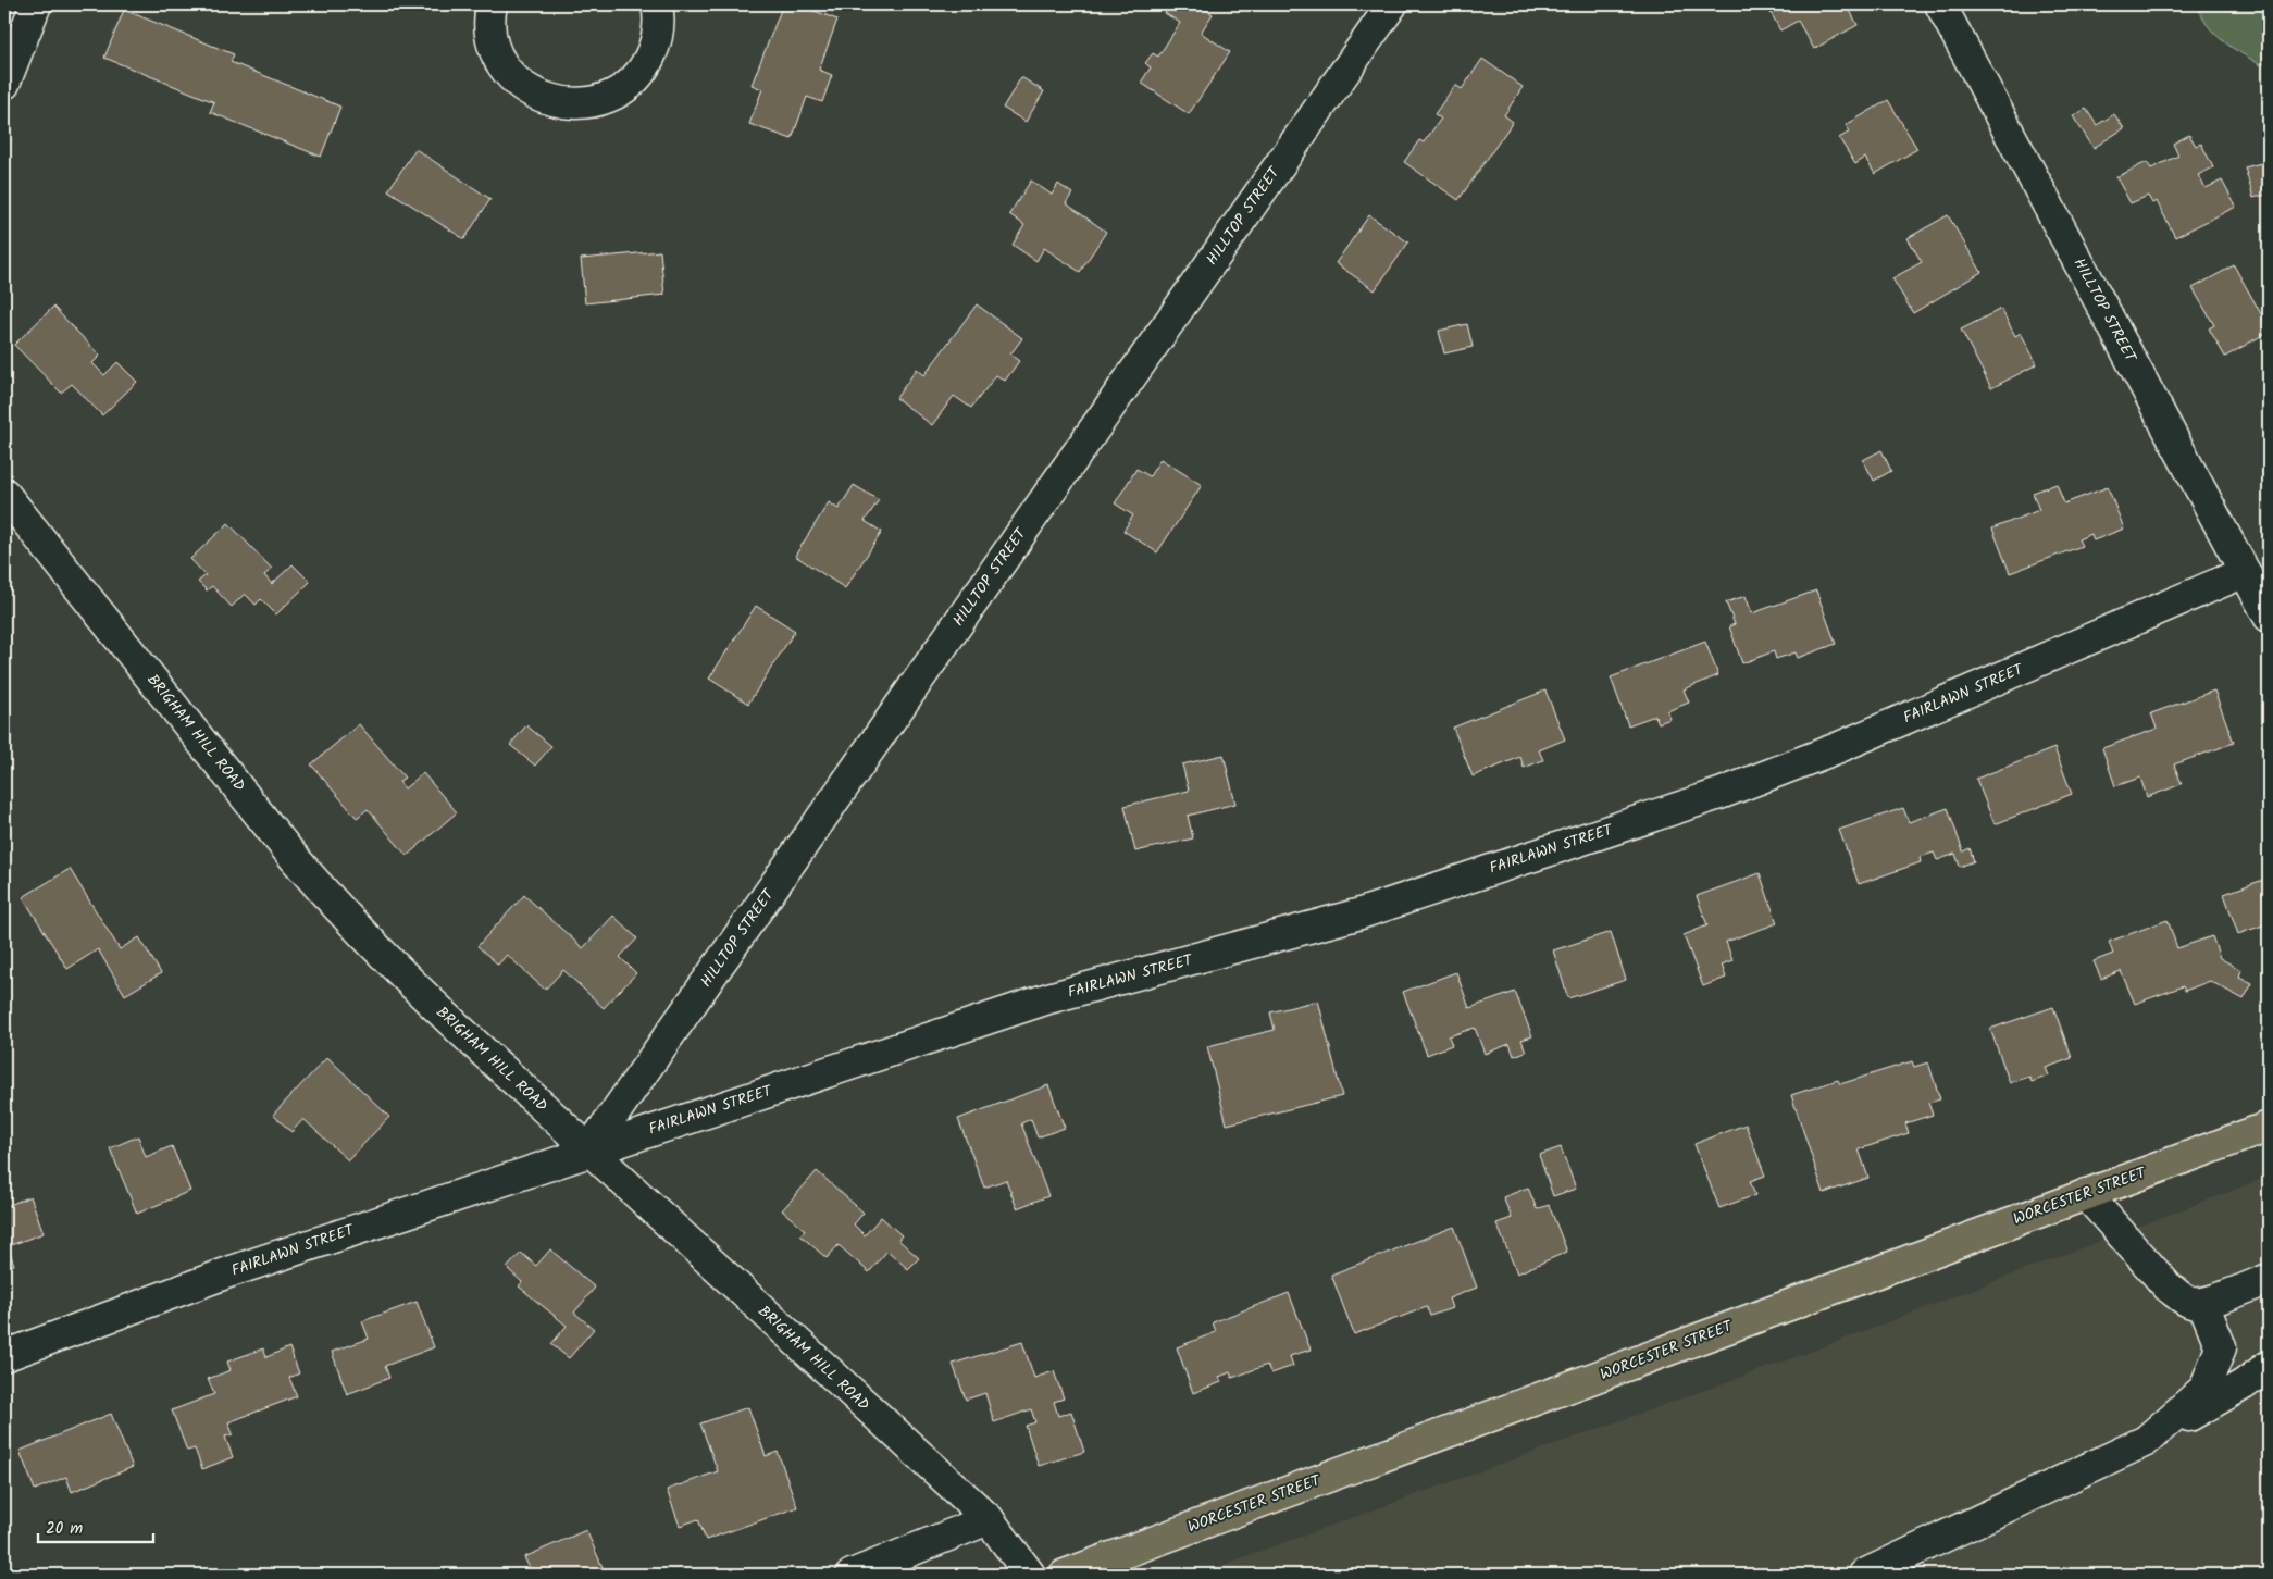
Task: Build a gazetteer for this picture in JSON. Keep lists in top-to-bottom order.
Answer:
{
  "streets": {
    "main road": ["WORCESTER STREET"],
    "street": ["HILLTOP STREET", "FAIRLAWN STREET", "BRIGHAM HILL ROAD"]
  },
  "crossings": [
    ["HILLTOP STREET", "FAIRLAWN STREET"],
    ["HILLTOP STREET", "BRIGHAM HILL ROAD"],
    ["FAIRLAWN STREET", "BRIGHAM HILL ROAD"]
  ],
  "scale_bar": "20 m"
}
